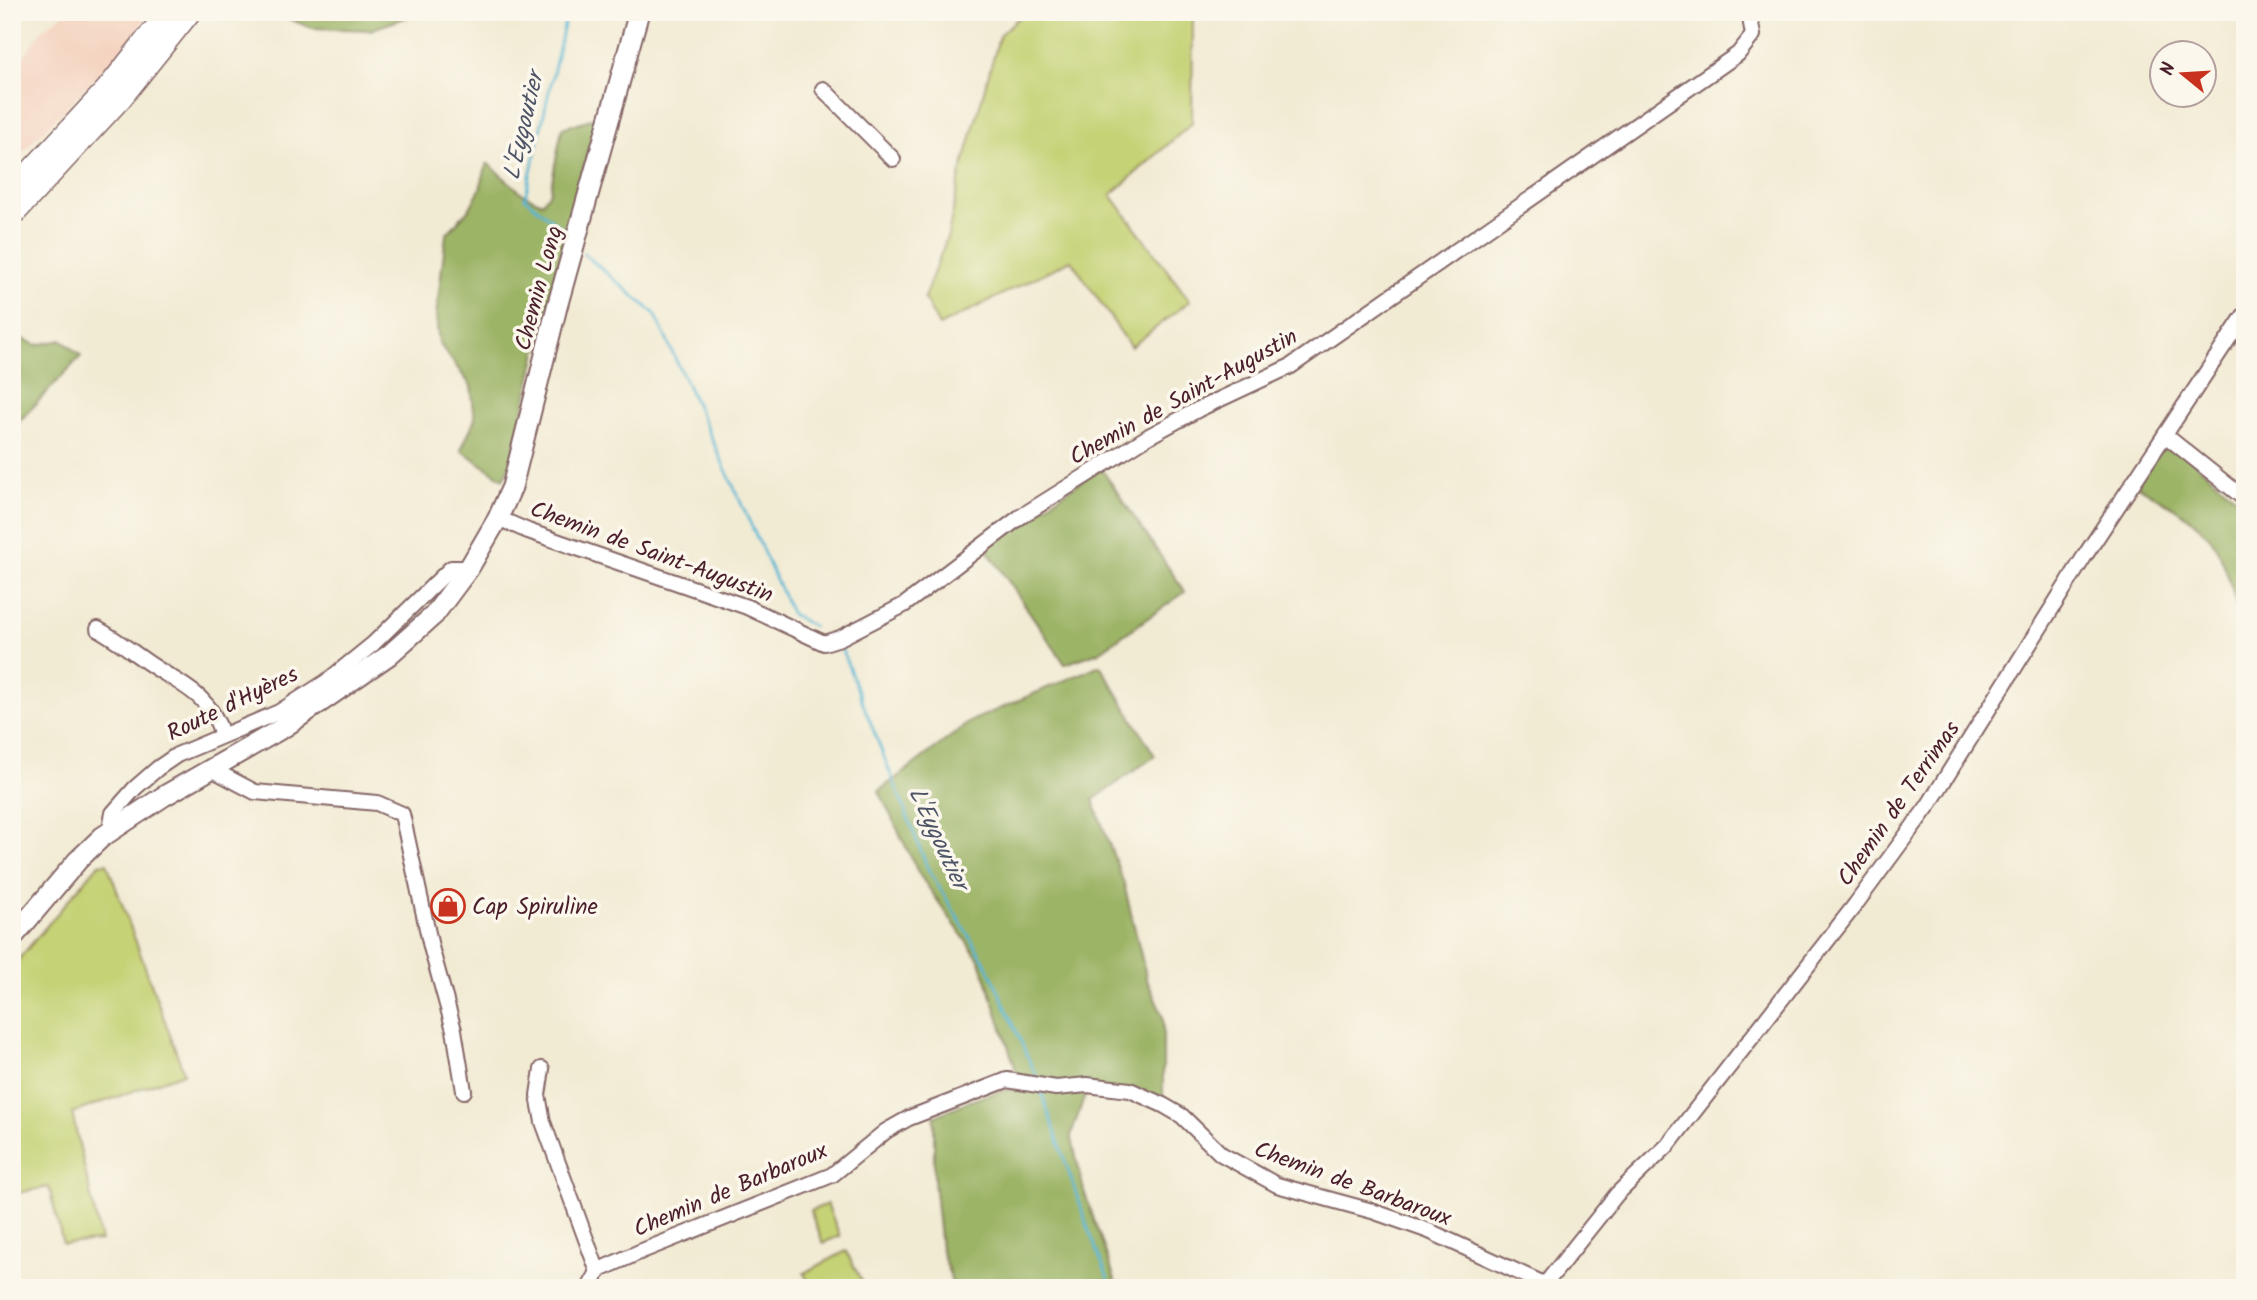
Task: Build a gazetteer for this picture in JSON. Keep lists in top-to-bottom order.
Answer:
{
  "streets": {
    "main road": ["Chemin Long", "Route d'Hyères"],
    "street": ["Chemin de Saint-Augustin", "Chemin de Terrimas", "Chemin de Barbaroux"]
  },
  "crossings": [
    ["Chemin Long", "Chemin de Saint-Augustin"],
    ["Chemin Long", "Route d'Hyères"],
    ["Chemin de Terrimas", "Chemin de Barbaroux"]
  ],
  "water": ["L'Eygoutier"],
  "places": {
    "shop": ["Cap Spiruline"]
  },
  "north": "left"
}
